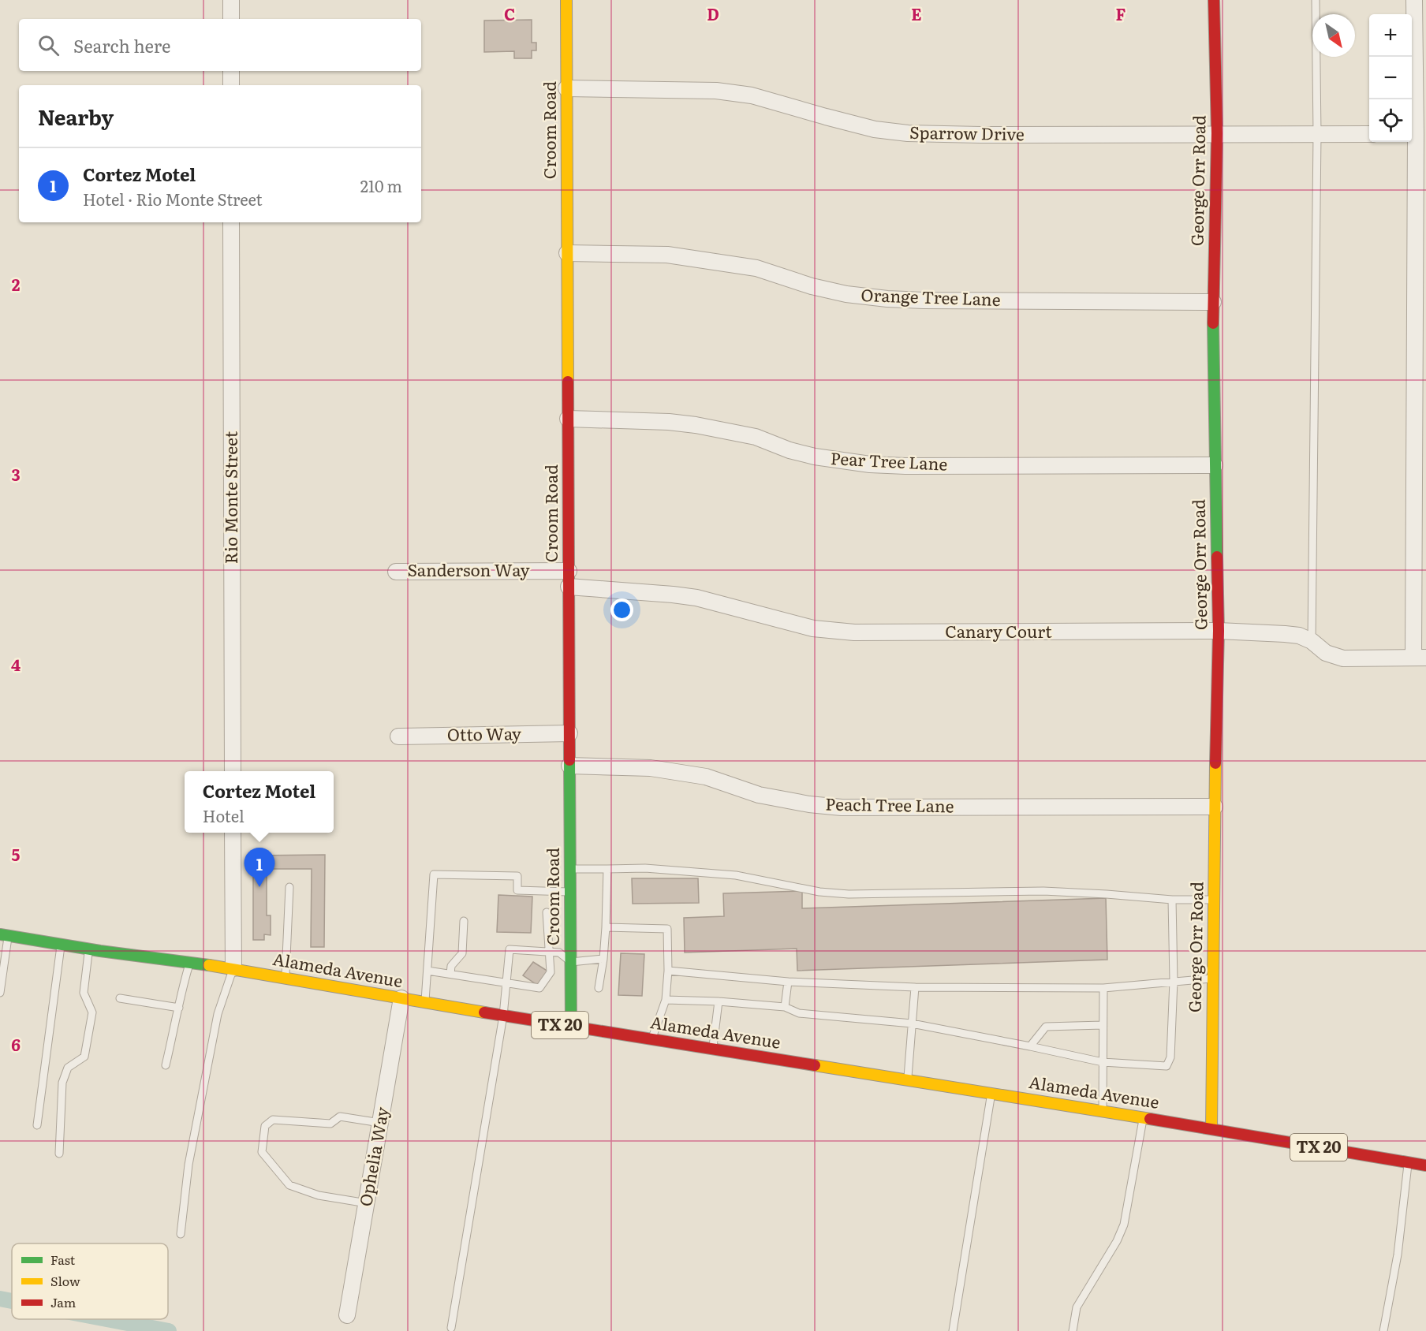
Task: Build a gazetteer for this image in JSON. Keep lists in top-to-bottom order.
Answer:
{
  "streets": {
    "street": [
      "Croom Road",
      "Sparrow Drive",
      "George Orr Road",
      "Orange Tree Lane",
      "Pear Tree Lane",
      "Rio Monte Street",
      "Sanderson Way",
      "Canary Court",
      "Otto Way",
      "Peach Tree Lane",
      "Alameda Avenue",
      "TX 20",
      "Ophelia Way"
    ]
  },
  "crossings": [
    ["Croom Road", "Sparrow Drive"],
    ["Croom Road", "Orange Tree Lane"],
    ["Croom Road", "Pear Tree Lane"],
    ["Croom Road", "Sanderson Way"],
    ["Croom Road", "Canary Court"],
    ["Croom Road", "Otto Way"],
    ["Croom Road", "Peach Tree Lane"],
    ["Croom Road", "Alameda Avenue"],
    ["Sparrow Drive", "George Orr Road"],
    ["George Orr Road", "Orange Tree Lane"],
    ["George Orr Road", "Pear Tree Lane"],
    ["George Orr Road", "Canary Court"],
    ["George Orr Road", "Peach Tree Lane"],
    ["George Orr Road", "Alameda Avenue"],
    ["Alameda Avenue", "Ophelia Way"]
  ],
  "legend": ["Fast", "Slow", "Jam"],
  "north": "bottom right",
  "page": {
    "map_buttons": ["+", "−"],
    "search": "Search here",
    "heading": "Nearby",
    "list": [
      {
        "mark": "1",
        "name": "Cortez Motel",
        "note": "Hotel · Rio Monte Street",
        "value": "210 m"
      }
    ],
    "popup": ["Cortez Motel", "Hotel"],
    "pins": "1"
  },
  "grid": {
    "columns": [
      "C",
      "D",
      "E",
      "F"
    ],
    "rows": [
      "2",
      "3",
      "4",
      "5",
      "6"
    ]
  }
}
